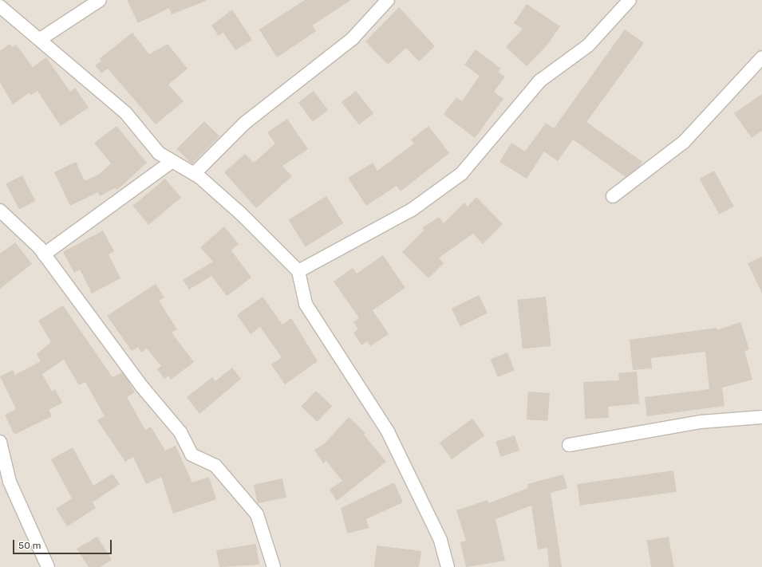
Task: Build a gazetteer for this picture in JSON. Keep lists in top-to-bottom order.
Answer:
{
  "scale_bar": "50 m"
}
